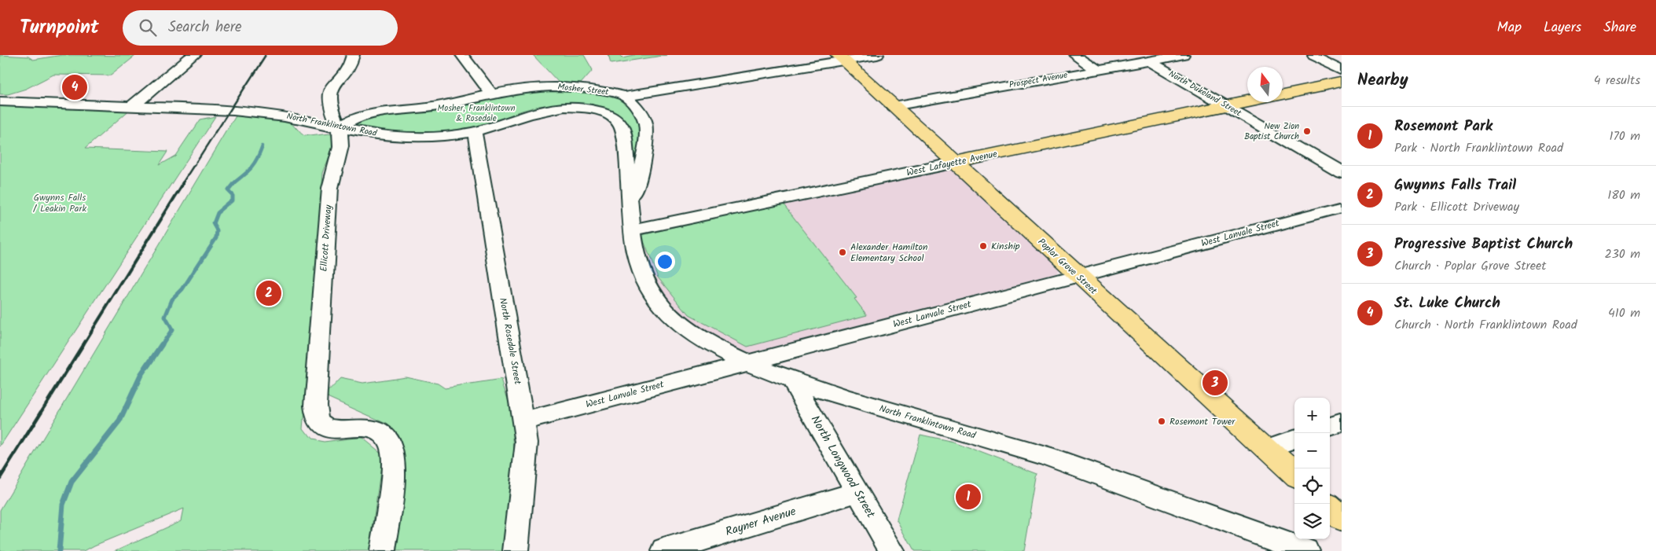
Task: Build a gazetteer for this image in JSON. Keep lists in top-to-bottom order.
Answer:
{
  "streets": {
    "main road": ["West Lafayette Avenue", "Poplar Grove Street"],
    "street": [
      "Prospect Avenue",
      "Mosher Street",
      "North Dukeland Street",
      "North Franklintown Road",
      "West Lanvale Street",
      "Ellicott Driveway",
      "North Rosedale Street",
      "North Longwood Street",
      "Rayner Avenue"
    ]
  },
  "crossings": [
    ["Prospect Avenue", "North Dukeland Street"],
    ["Prospect Avenue", "Poplar Grove Street"],
    ["Mosher Street", "North Franklintown Road"],
    ["Mosher Street", "Ellicott Driveway"],
    ["Mosher Street", "Poplar Grove Street"],
    ["North Dukeland Street", "West Lafayette Avenue"],
    ["North Franklintown Road", "West Lafayette Avenue"],
    ["North Franklintown Road", "West Lanvale Street"],
    ["North Franklintown Road", "Ellicott Driveway"],
    ["North Franklintown Road", "North Rosedale Street"],
    ["North Franklintown Road", "North Longwood Street"],
    ["West Lafayette Avenue", "Poplar Grove Street"],
    ["West Lanvale Street", "Poplar Grove Street"],
    ["West Lanvale Street", "North Rosedale Street"],
    ["North Longwood Street", "Rayner Avenue"]
  ],
  "parks": ["Mosher, Franklintown & Rosedale", "Gwynns Falls / Leakin Park"],
  "places": [
    "New Zion Baptist Church",
    "Kinship",
    "Alexander Hamilton Elementary School",
    "Rosemont Tower"
  ],
  "north": "top",
  "page": {
    "header": "Turnpoint",
    "search": "Search here",
    "nav": ["Map", "Layers", "Share"],
    "heading": ["Nearby", "4 results"],
    "pins": [
      "4",
      "2",
      "3",
      "1"
    ],
    "list": [
      {
        "mark": "1",
        "name": "Rosemont Park",
        "note": "Park · North Franklintown Road",
        "value": "170 m"
      },
      {
        "mark": "2",
        "name": "Gwynns Falls Trail",
        "note": "Park · Ellicott Driveway",
        "value": "180 m"
      },
      {
        "mark": "3",
        "name": "Progressive Baptist Church",
        "note": "Church · Poplar Grove Street",
        "value": "230 m"
      },
      {
        "mark": "4",
        "name": "St. Luke Church",
        "note": "Church · North Franklintown Road",
        "value": "410 m"
      }
    ],
    "map_buttons": ["+", "−"]
  }
}
